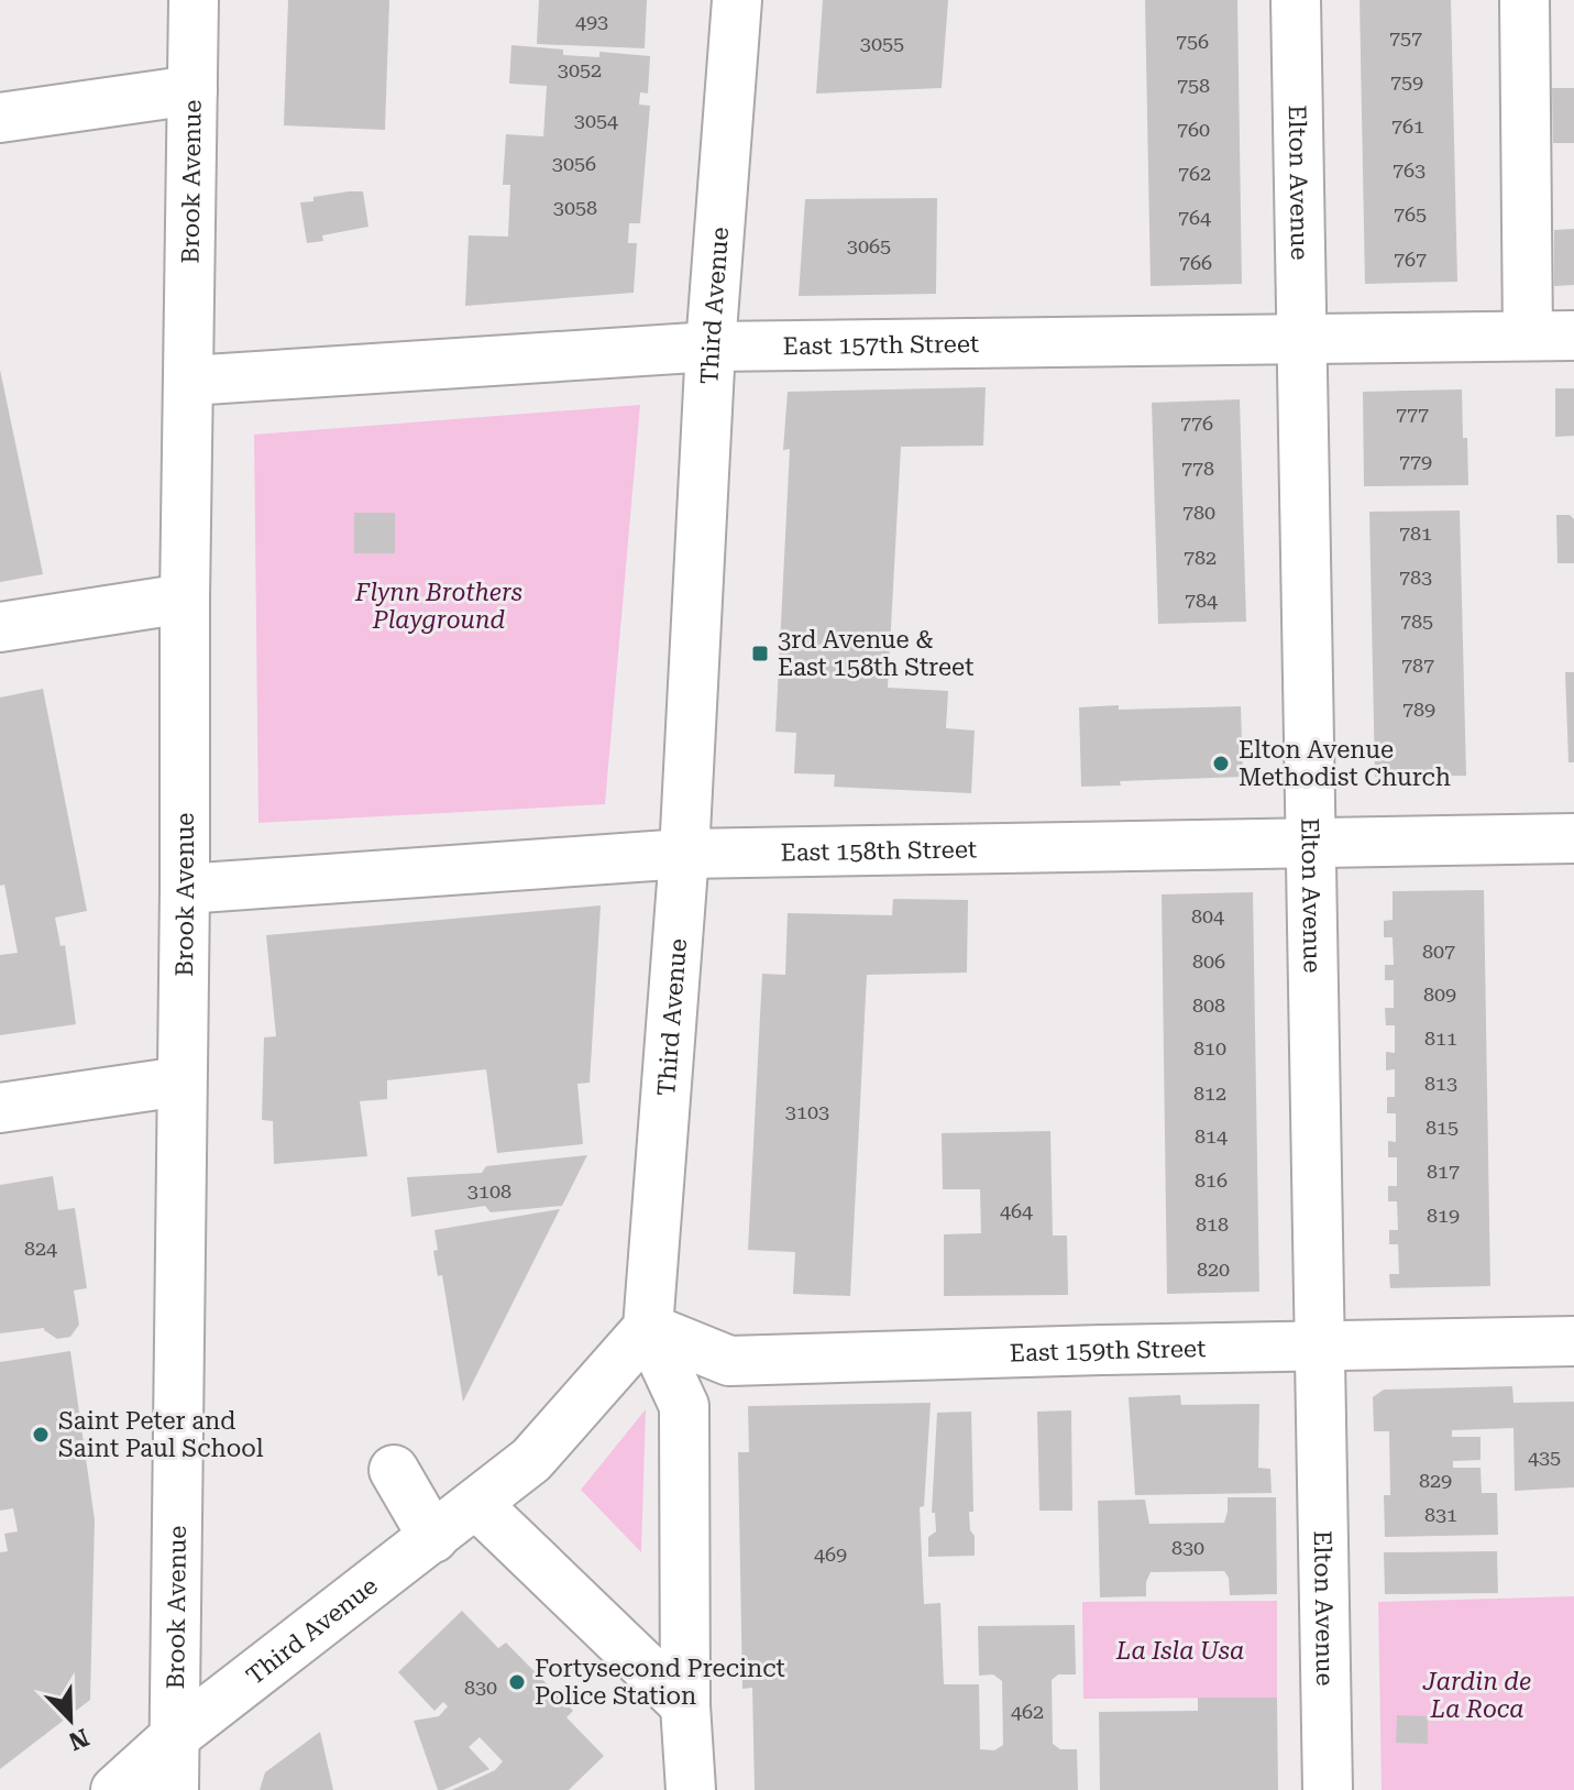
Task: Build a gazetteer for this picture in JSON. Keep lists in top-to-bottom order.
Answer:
{
  "streets": {
    "street": [
      "Brook Avenue",
      "Elton Avenue",
      "Third Avenue",
      "East 157th Street",
      "East 158th Street",
      "East 159th Street"
    ]
  },
  "crossings": [
    ["Brook Avenue", "Third Avenue"],
    ["Brook Avenue", "East 157th Street"],
    ["Brook Avenue", "East 158th Street"],
    ["Elton Avenue", "East 157th Street"],
    ["Elton Avenue", "East 158th Street"],
    ["Elton Avenue", "East 159th Street"],
    ["Third Avenue", "East 157th Street"],
    ["Third Avenue", "East 158th Street"],
    ["Third Avenue", "East 159th Street"]
  ],
  "parks": ["Flynn Brothers Playground", "La Isla Usa", "Jardin de La Roca"],
  "places": {
    "transit": ["3rd Avenue & East 158th Street"],
    "other": ["Elton Avenue Methodist Church", "Saint Peter and Saint Paul School", "Fortysecond Precinct Police Station"]
  },
  "house_numbers": [
    "493",
    "757",
    "756",
    "3055",
    "3052",
    "759",
    "758",
    "3054",
    "761",
    "760",
    "3056",
    "763",
    "762",
    "3058",
    "765",
    "764",
    "3065",
    "767",
    "766",
    "777",
    "776",
    "779",
    "778",
    "780",
    "781",
    "782",
    "783",
    "784",
    "785",
    "787",
    "789",
    "804",
    "807",
    "806",
    "809",
    "808",
    "811",
    "810",
    "813",
    "812",
    "3103",
    "815",
    "814",
    "817",
    "816",
    "3108",
    "464",
    "819",
    "818",
    "824",
    "820",
    "435",
    "829",
    "831",
    "830",
    "469",
    "830",
    "462"
  ],
  "north": "bottom right"
}
